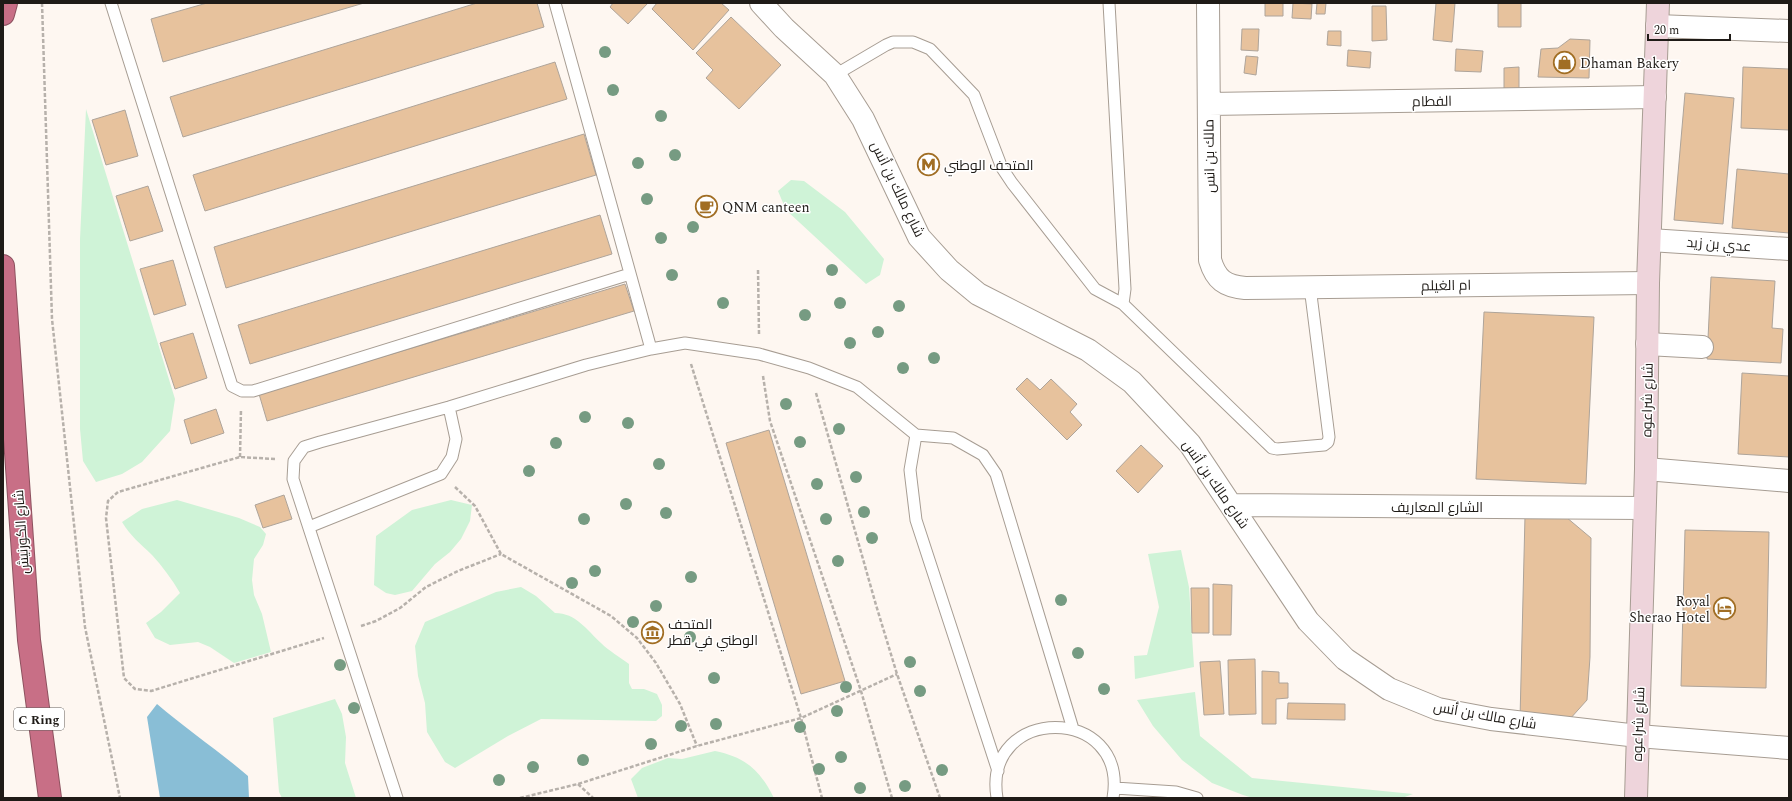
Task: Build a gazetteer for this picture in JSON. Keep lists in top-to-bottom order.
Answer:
{
  "streets": {
    "highway": ["شارع الكورنيش", "C Ring"],
    "street": [
      "الفطام",
      "مالك بن انس",
      "شارع مالك بن أنس",
      "عدي بن زيد",
      "ام الغيلم",
      "شارع شراعوه",
      "الشارع المعاريف"
    ]
  },
  "crossings": [
    ["الفطام", "مالك بن انس"],
    ["الفطام", "شارع شراعوه"],
    ["مالك بن انس", "ام الغيلم"],
    ["شارع مالك بن أنس", "شارع شراعوه"],
    ["شارع مالك بن أنس", "الشارع المعاريف"],
    ["عدي بن زيد", "شارع شراعوه"],
    ["ام الغيلم", "شارع شراعوه"],
    ["شارع شراعوه", "الشارع المعاريف"]
  ],
  "places": {
    "shop": ["Dhaman Bakery"],
    "metro station": ["المتحف الوطني"],
    "cafe": ["QNM canteen"],
    "hotel": ["Royal Sherao Hotel"],
    "museum": ["المتحف الوطني في قطر"]
  },
  "scale_bar": "20 m"
}
